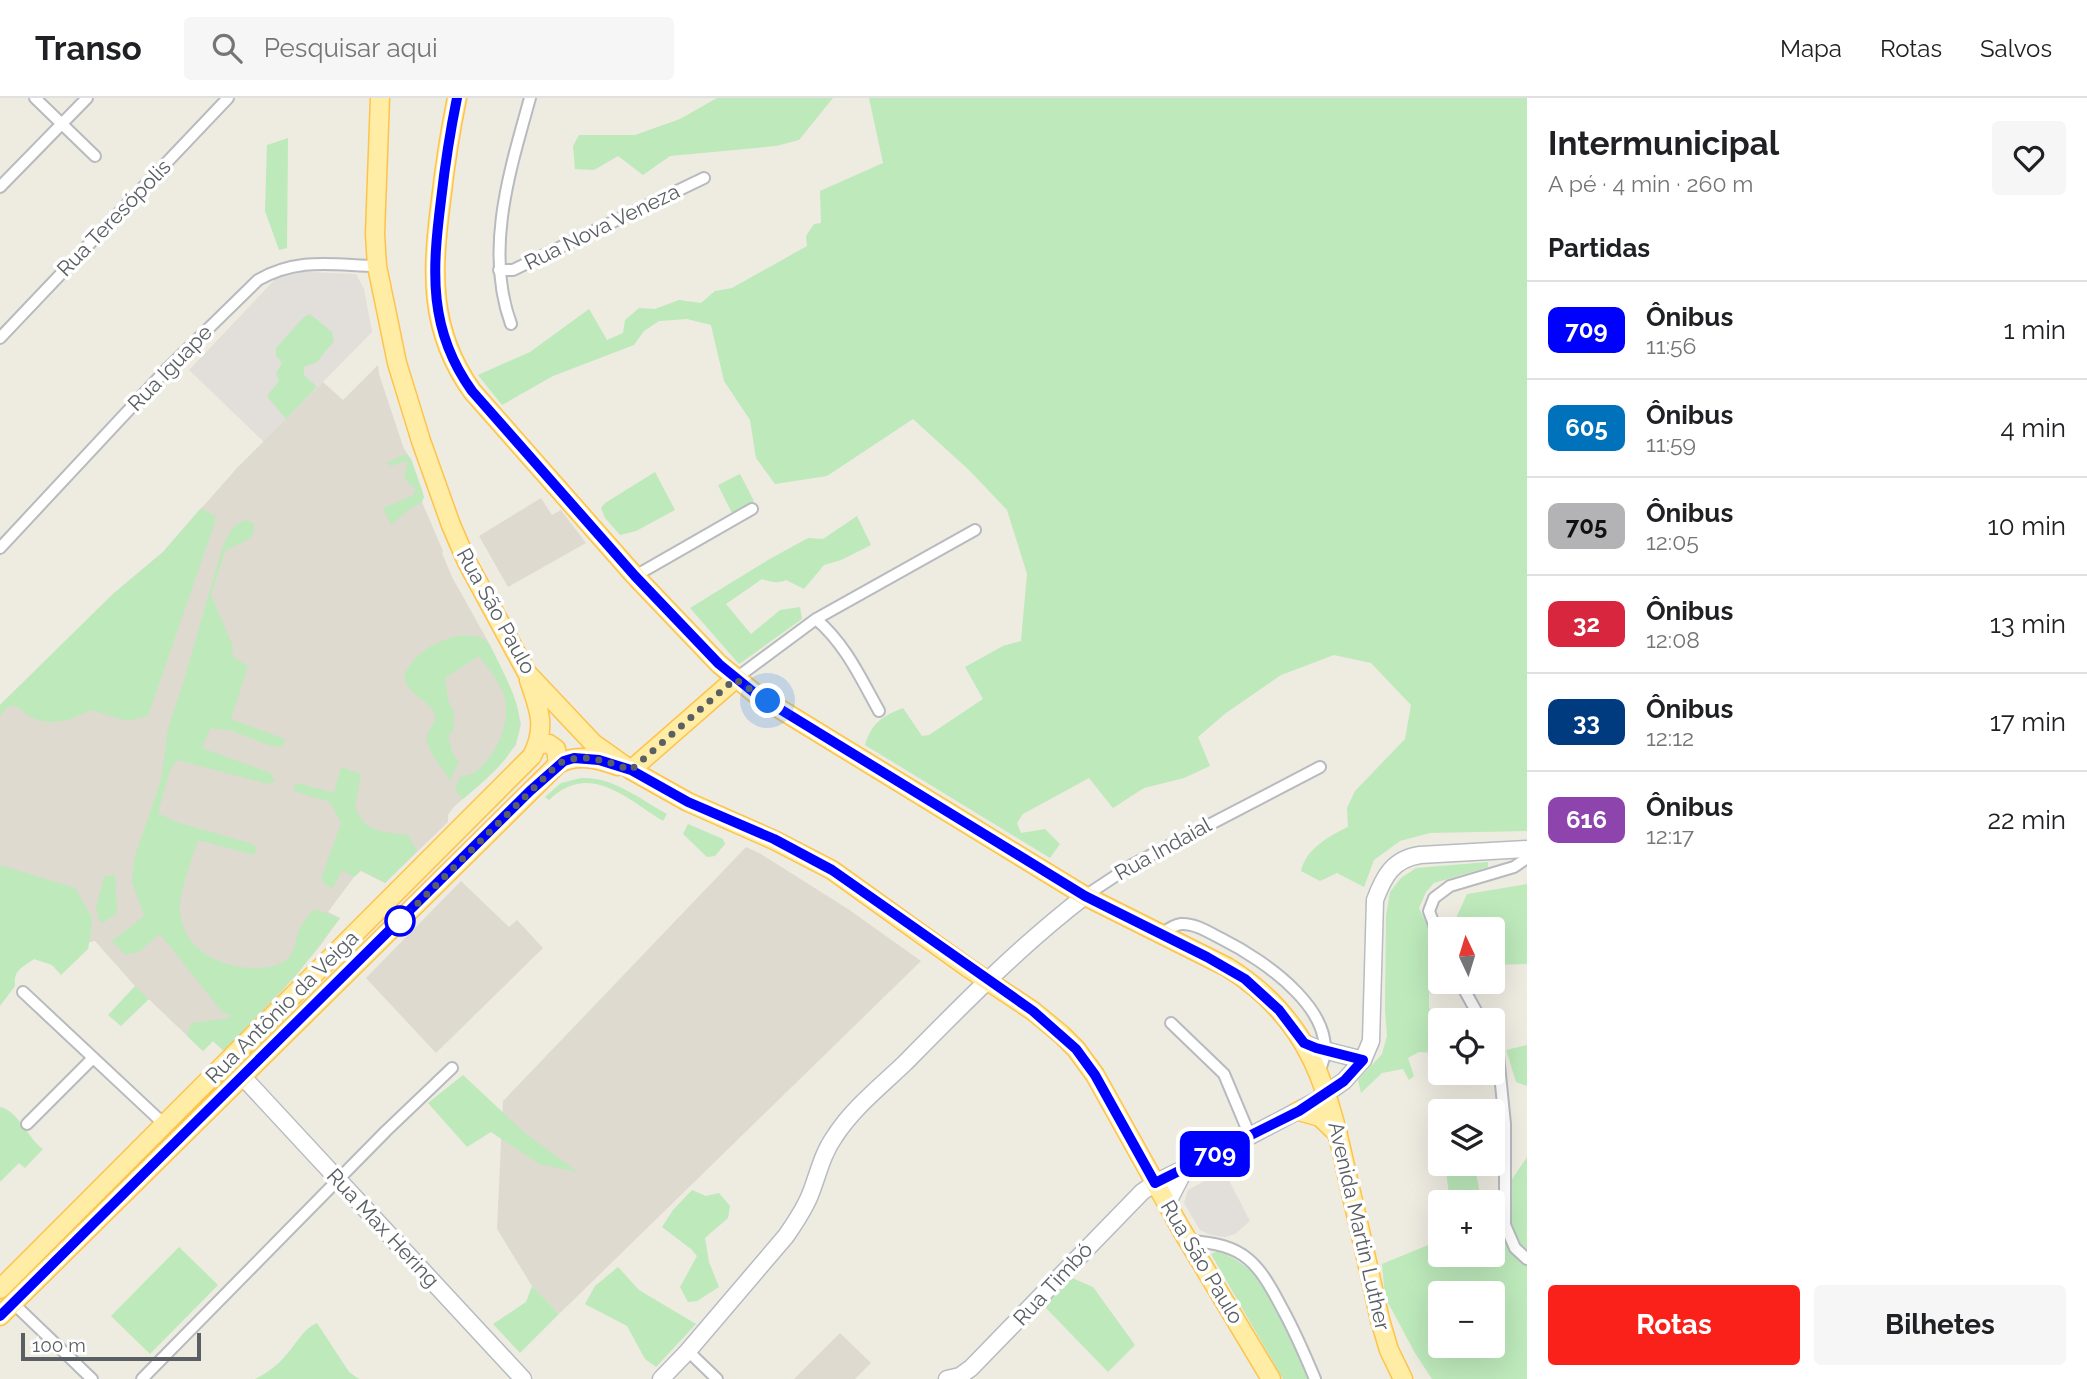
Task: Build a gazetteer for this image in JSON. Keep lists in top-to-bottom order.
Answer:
{
  "streets": {
    "main road": [
      "Rua São Paulo",
      "Rua Indaial",
      "Rua Antônio da Veiga",
      "Avenida Martin Luther",
      "Rua Max Hering",
      "Rua Timbó"
    ],
    "street": ["Rua Teresópolis", "Rua Nova Veneza", "Rua Iguape"]
  },
  "crossings": [
    ["Rua Iguape", "Rua São Paulo"],
    ["Rua São Paulo", "Rua Indaial"],
    ["Rua São Paulo", "Rua Timbó"],
    ["Rua Indaial", "Avenida Martin Luther"],
    ["Rua Antônio da Veiga", "Rua Max Hering"],
    ["Avenida Martin Luther", "Rua Timbó"]
  ],
  "lines": ["bus line 709"],
  "scale_bar": "100 m",
  "north": "top",
  "page": {
    "header": "Transo",
    "search": "Pesquisar aqui",
    "nav": ["Mapa", "Rotas", "Salvos"],
    "on_map": "709",
    "heading": [
      ["Intermunicipal", "A pé · 4 min · 260 m"],
      "Partidas"
    ],
    "list": [
      {
        "mark": "709",
        "name": "Ônibus",
        "note": "11:56",
        "value": "1 min"
      },
      {
        "mark": "605",
        "name": "Ônibus",
        "note": "11:59",
        "value": "4 min"
      },
      {
        "mark": "705",
        "name": "Ônibus",
        "note": "12:05",
        "value": "10 min"
      },
      {
        "mark": "32",
        "name": "Ônibus",
        "note": "12:08",
        "value": "13 min"
      },
      {
        "mark": "33",
        "name": "Ônibus",
        "note": "12:12",
        "value": "17 min"
      },
      {
        "mark": "616",
        "name": "Ônibus",
        "note": "12:17",
        "value": "22 min"
      }
    ],
    "map_buttons": ["+", "−"],
    "buttons": ["Rotas", "Bilhetes"],
    "scale": "100 m"
  }
}
